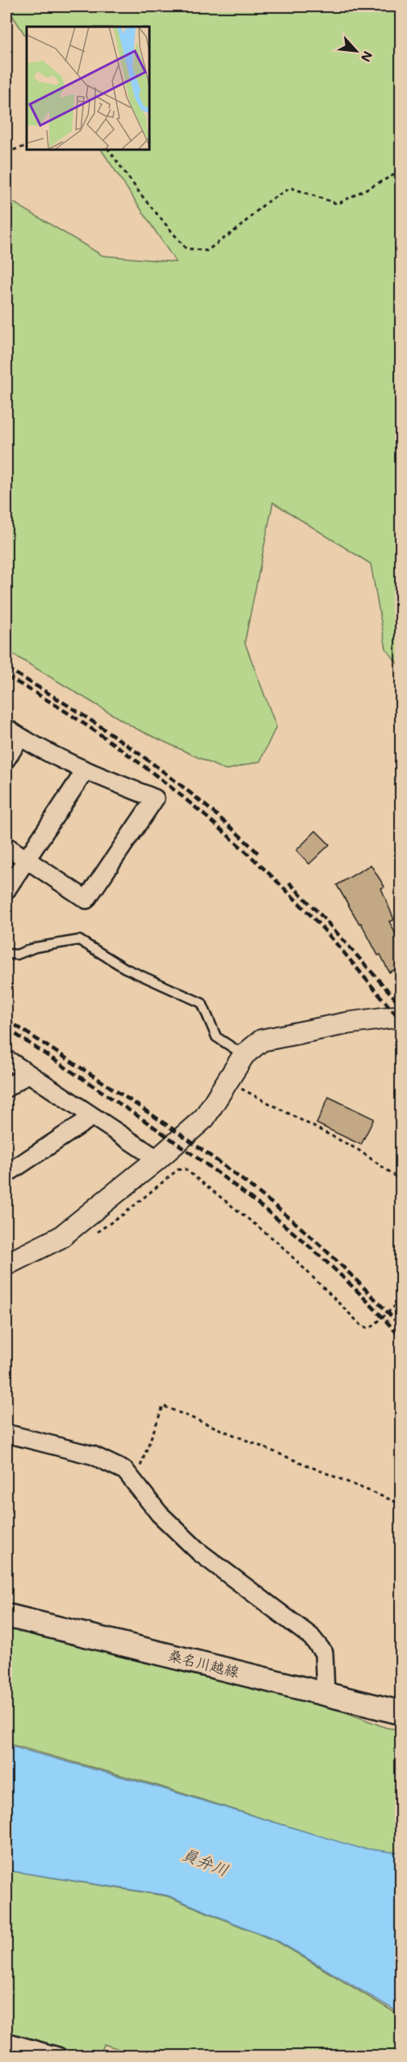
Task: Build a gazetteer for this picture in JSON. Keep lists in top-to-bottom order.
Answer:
{
  "streets": {
    "main road": ["桑名川越線"]
  },
  "water": ["員弁川"],
  "north": "bottom right"
}
